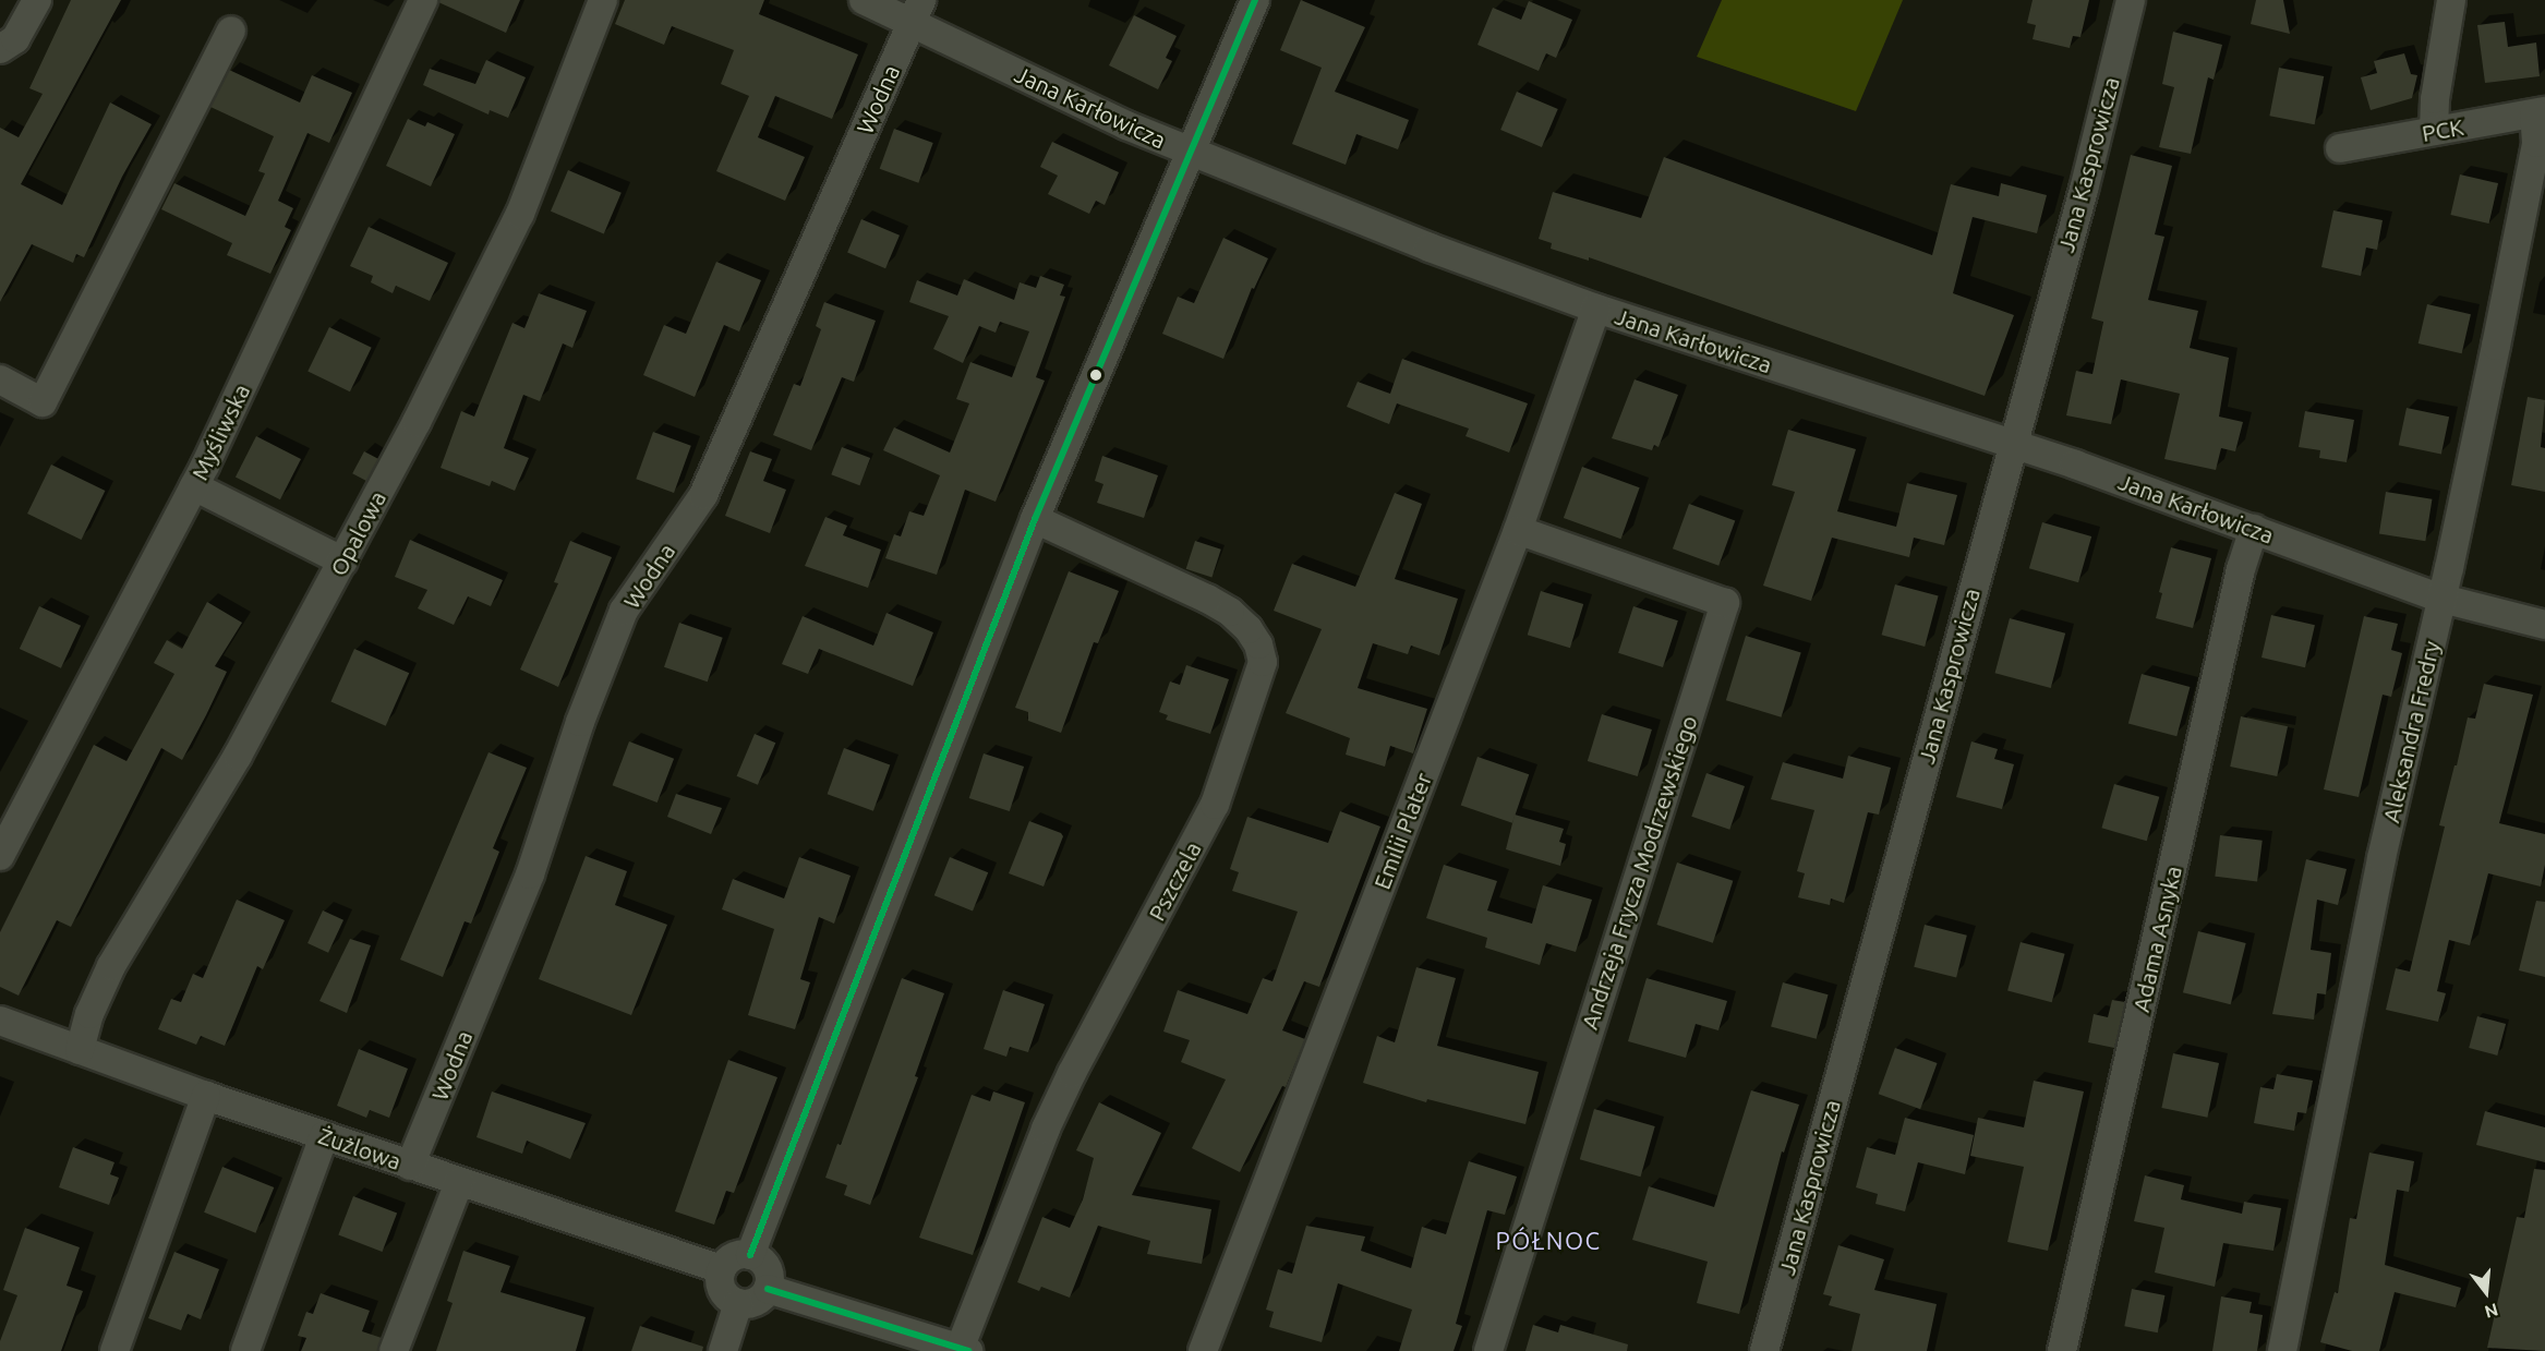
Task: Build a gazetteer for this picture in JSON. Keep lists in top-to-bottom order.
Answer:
{
  "streets": {
    "street": [
      "Wodna",
      "Jana Karłowicza",
      "PCK",
      "Jana Kasprowicza",
      "Myśliwska",
      "Opalowa",
      "Aleksandra Fredry",
      "Emilii Plater",
      "Andrzeja Frycza Modrzewskiego",
      "Pszczela",
      "Adama Asnyka",
      "Żużlowa"
    ]
  },
  "crossings": [
    ["Wodna", "Jana Karłowicza"],
    ["Wodna", "Żużlowa"],
    ["Jana Karłowicza", "Jana Kasprowicza"],
    ["Jana Karłowicza", "Aleksandra Fredry"],
    ["Jana Karłowicza", "Emilii Plater"],
    ["Jana Karłowicza", "Adama Asnyka"],
    ["PCK", "Aleksandra Fredry"],
    ["Opalowa", "Żużlowa"],
    ["Emilii Plater", "Andrzeja Frycza Modrzewskiego"]
  ],
  "districts": ["PÓŁNOC"],
  "north": "bottom"
}
